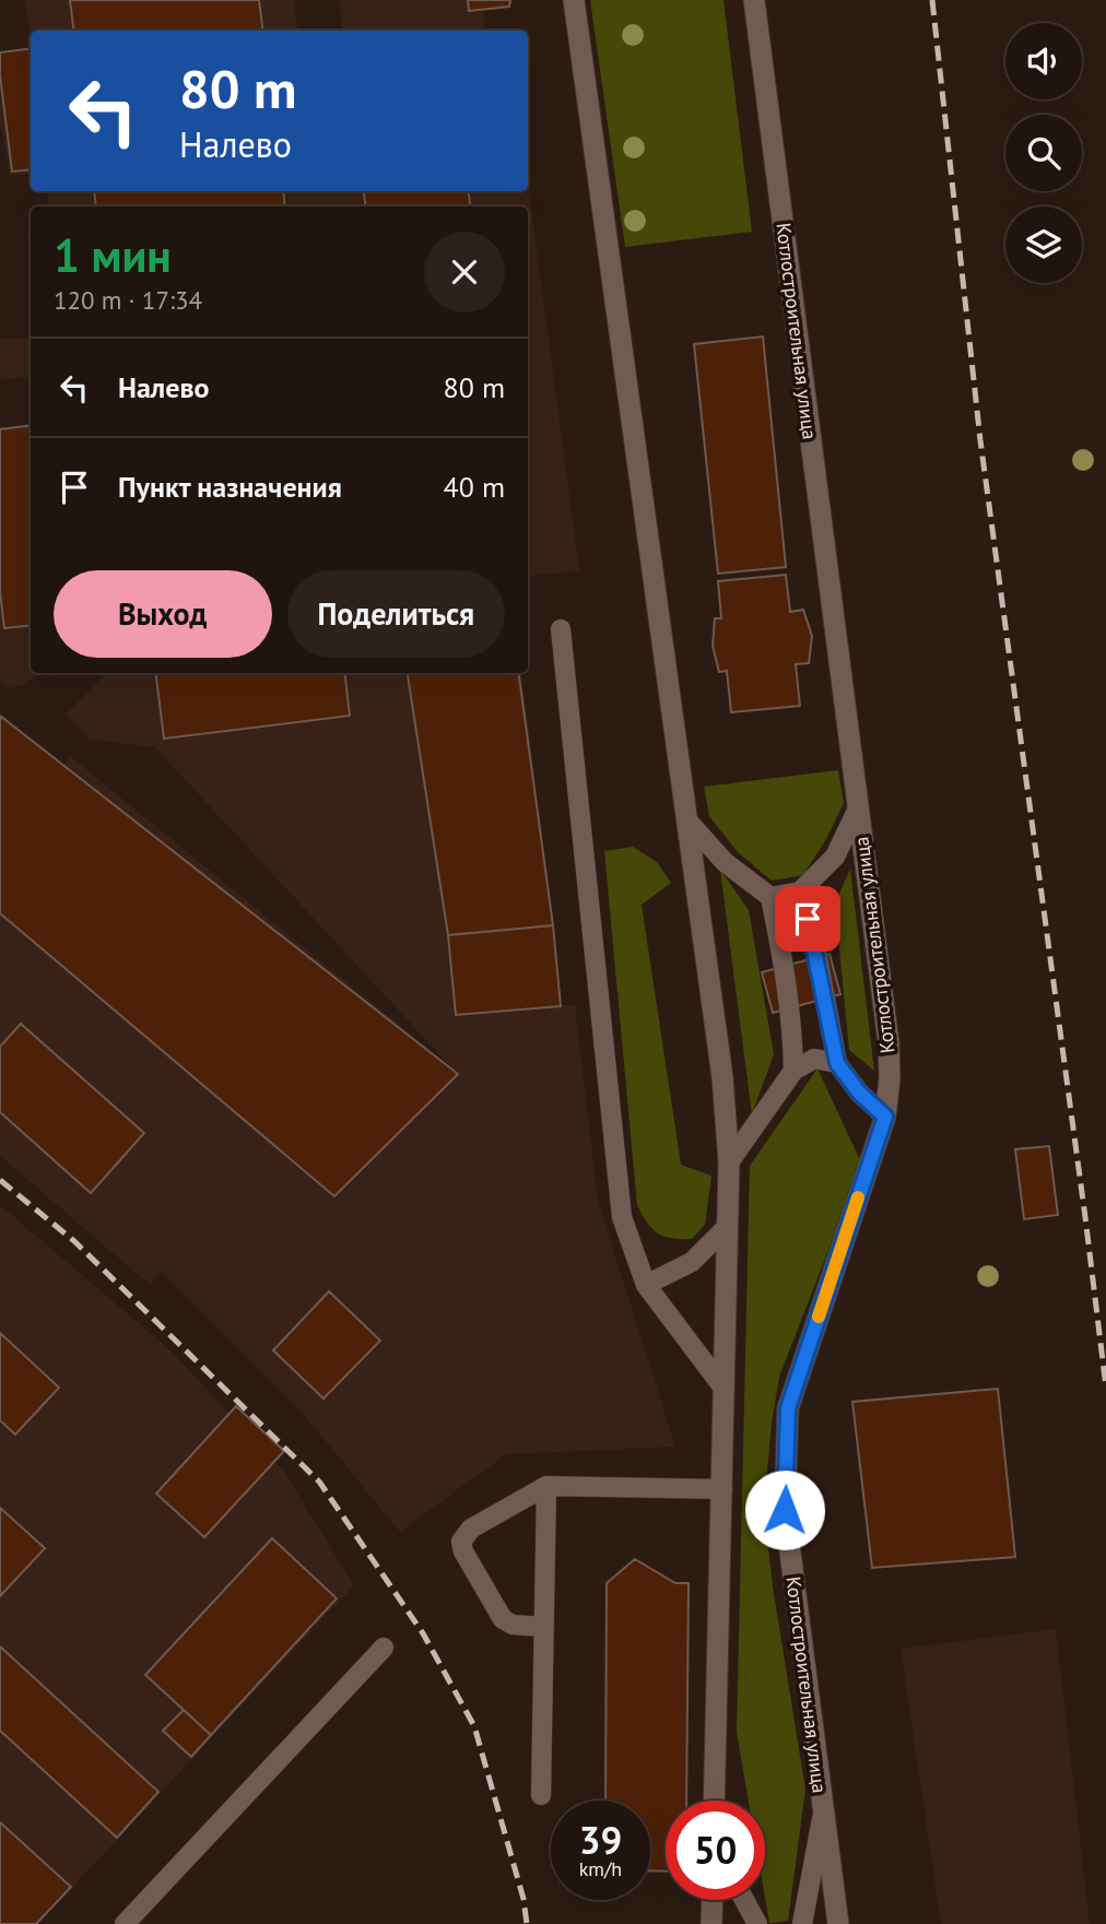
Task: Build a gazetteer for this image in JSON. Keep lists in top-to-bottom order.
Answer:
{
  "streets": {
    "main road": ["Котлостроительная улица"]
  },
  "page": {
    "turn": ["80 m", "Налево"],
    "heading": ["1 мин", "120 m · 17:34"],
    "list": [
      {
        "name": "Налево",
        "value": "80 m"
      },
      {
        "name": "Пункт назначения",
        "value": "40 m"
      }
    ],
    "buttons": ["Выход", "Поделиться"],
    "speed": "39 km/h",
    "limit": "50"
  }
}
